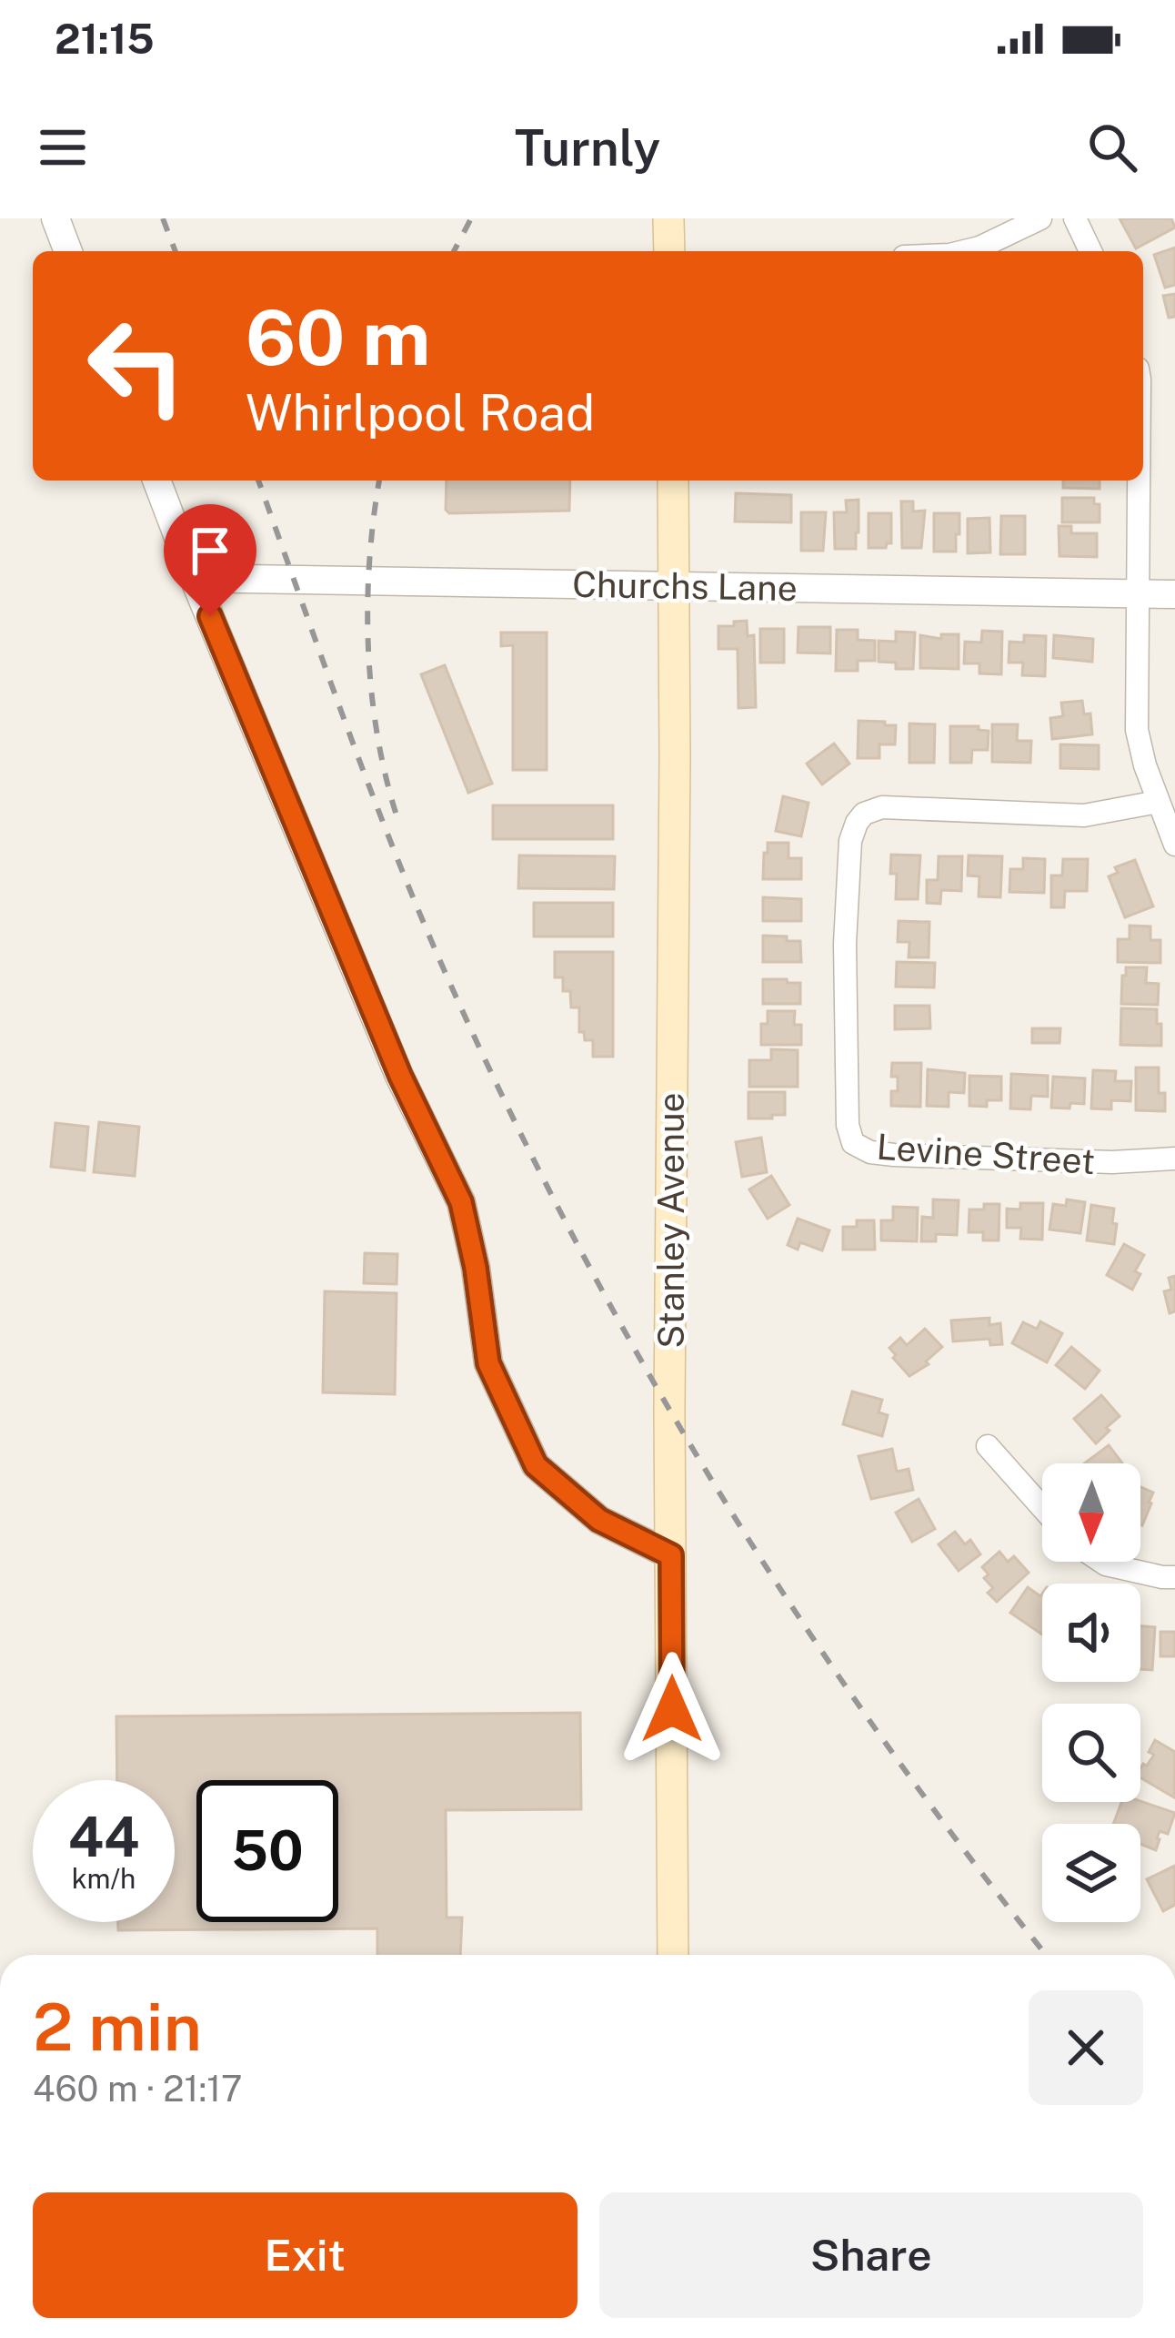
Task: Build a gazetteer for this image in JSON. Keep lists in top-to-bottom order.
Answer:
{
  "streets": {
    "main road": ["Stanley Avenue"],
    "street": ["Churchs Lane", "Levine Street"]
  },
  "crossings": [
    ["Churchs Lane", "Stanley Avenue"]
  ],
  "north": "bottom",
  "page": {
    "status": "21:15",
    "header": "Turnly",
    "turn": ["60 m", "Whirlpool Road"],
    "speed": "44 km/h",
    "limit": "50",
    "heading": ["2 min", "460 m · 21:17"],
    "buttons": ["Exit", "Share"]
  }
}
